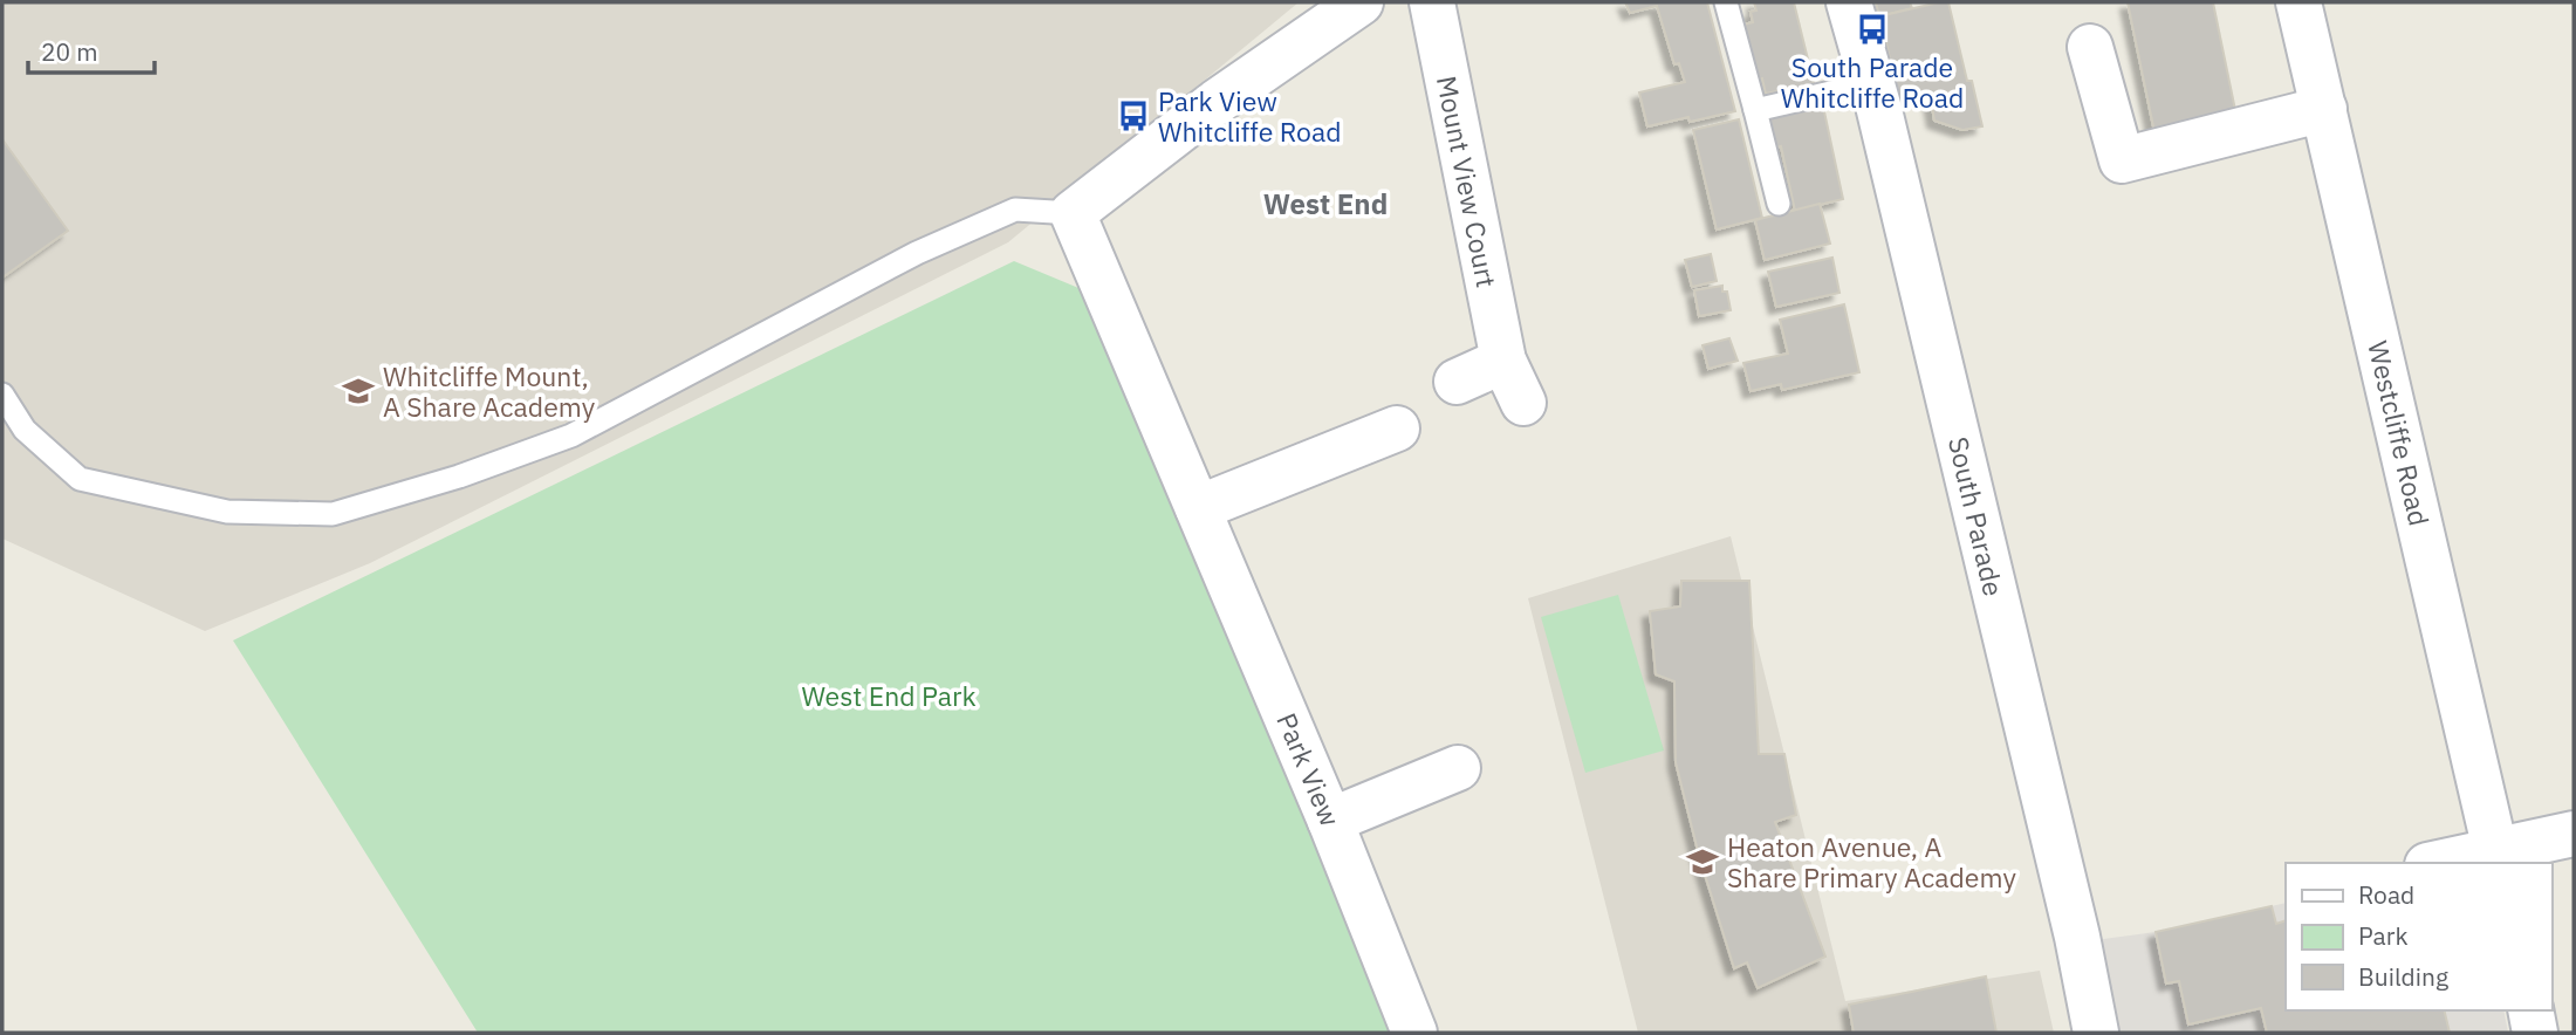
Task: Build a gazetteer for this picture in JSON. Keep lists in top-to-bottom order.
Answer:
{
  "streets": {
    "street": [
      "Mount View Court",
      "Westcliffe Road",
      "South Parade",
      "Park View"
    ]
  },
  "districts": ["West End"],
  "parks": ["West End Park"],
  "places": {
    "bus stop": ["South Parade Whitcliffe Road", "Park View Whitcliffe Road"],
    "school or university": ["Whitcliffe Mount, A Share Academy", "Heaton Avenue, A Share Primary Academy"]
  },
  "legend": ["Road", "Park", "Building"],
  "scale_bar": "20 m"
}
